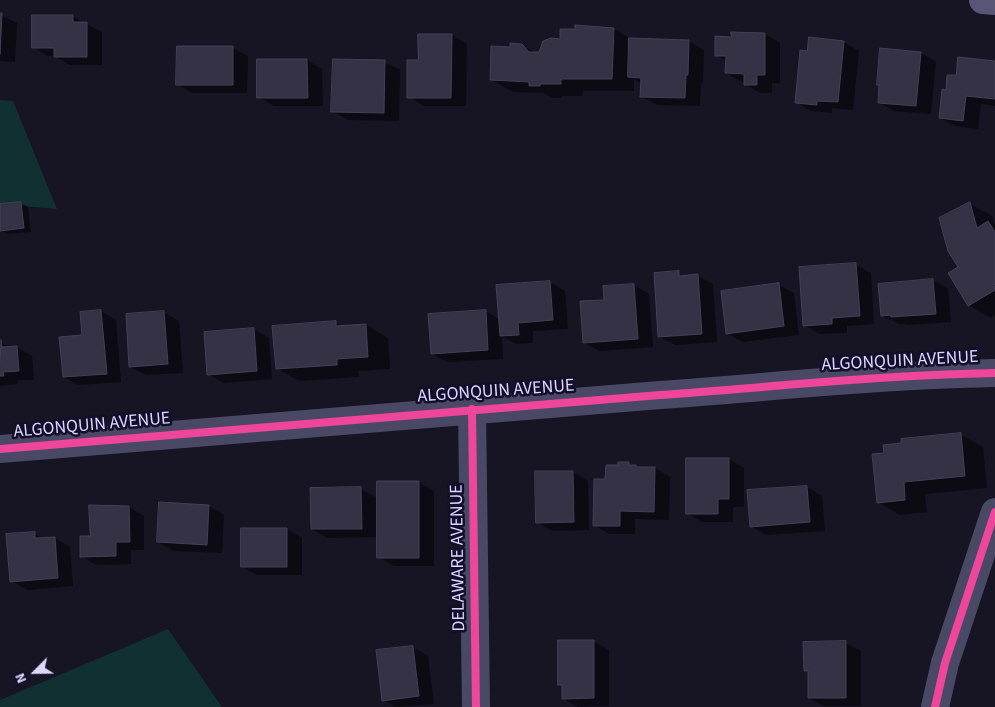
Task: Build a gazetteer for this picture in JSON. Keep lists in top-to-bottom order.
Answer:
{
  "streets": {
    "street": ["ALGONQUIN AVENUE", "DELAWARE AVENUE"]
  },
  "crossings": [
    ["ALGONQUIN AVENUE", "DELAWARE AVENUE"]
  ],
  "north": "bottom left"
}
